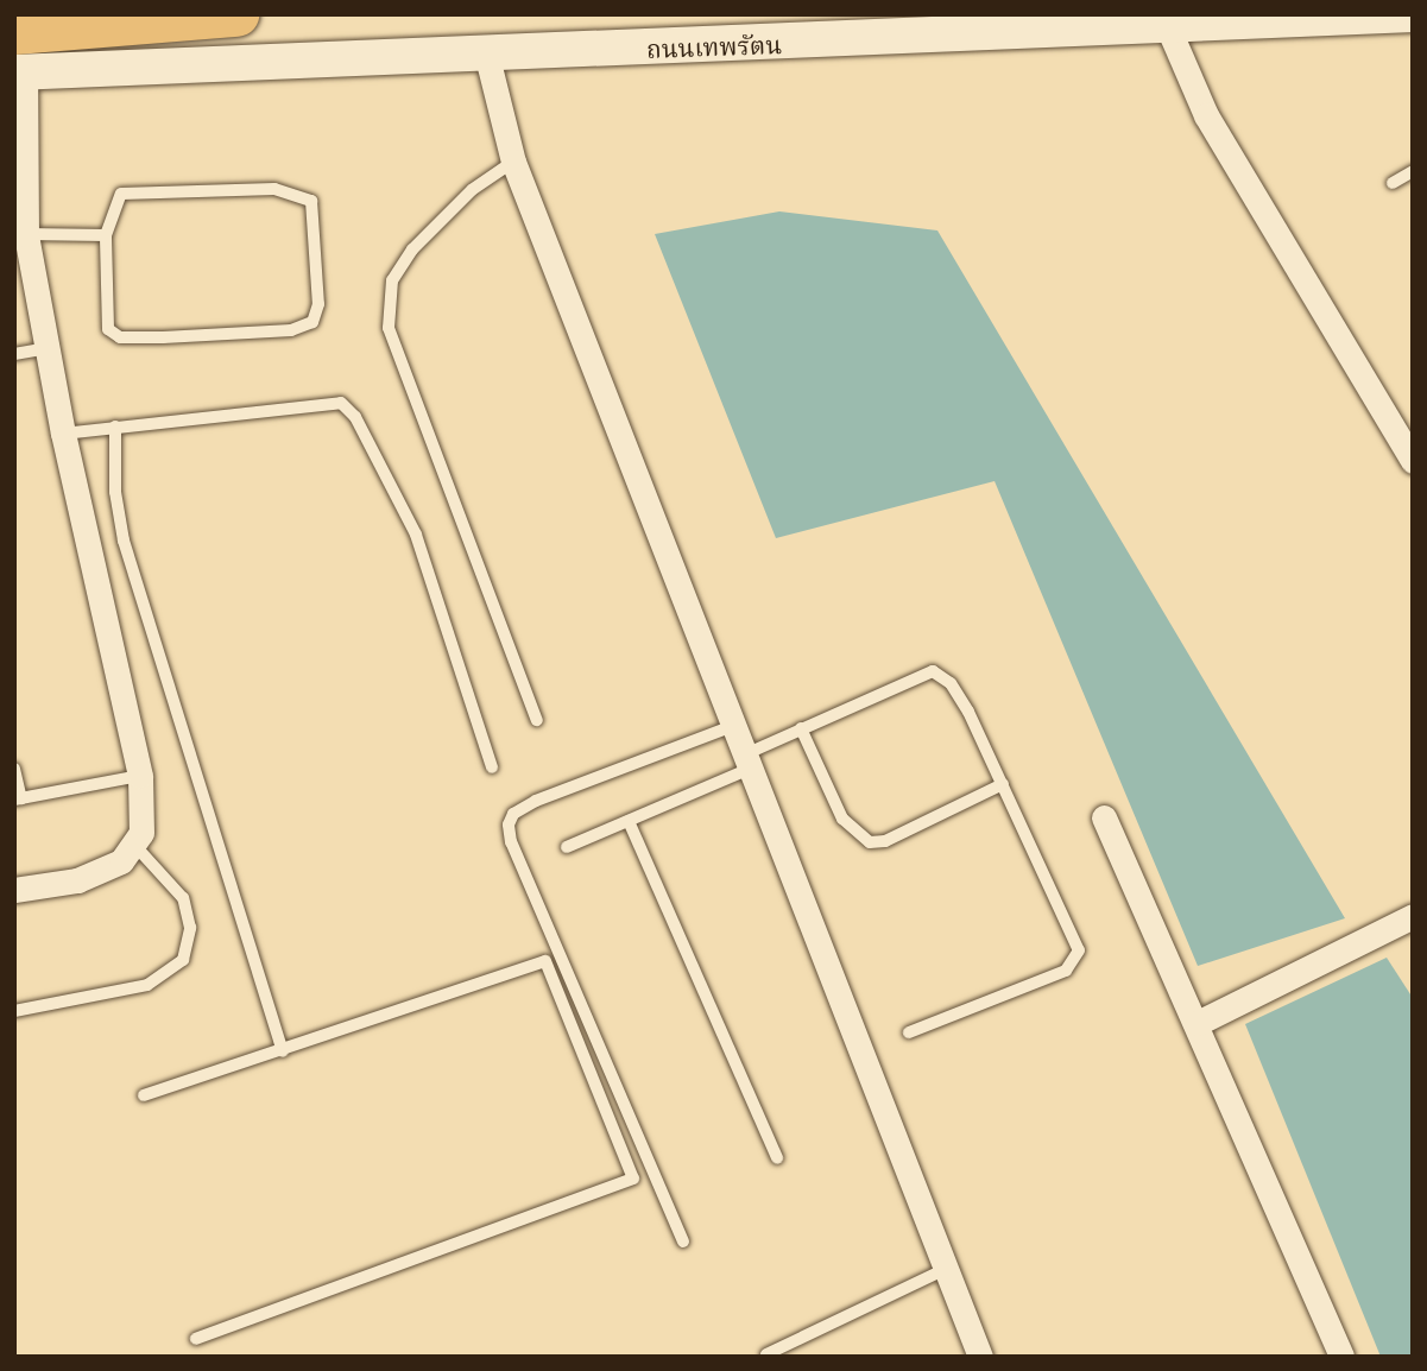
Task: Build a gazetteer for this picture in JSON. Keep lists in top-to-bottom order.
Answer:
{
  "streets": {
    "main road": ["ถนนเทพรัตน"]
  }
}
